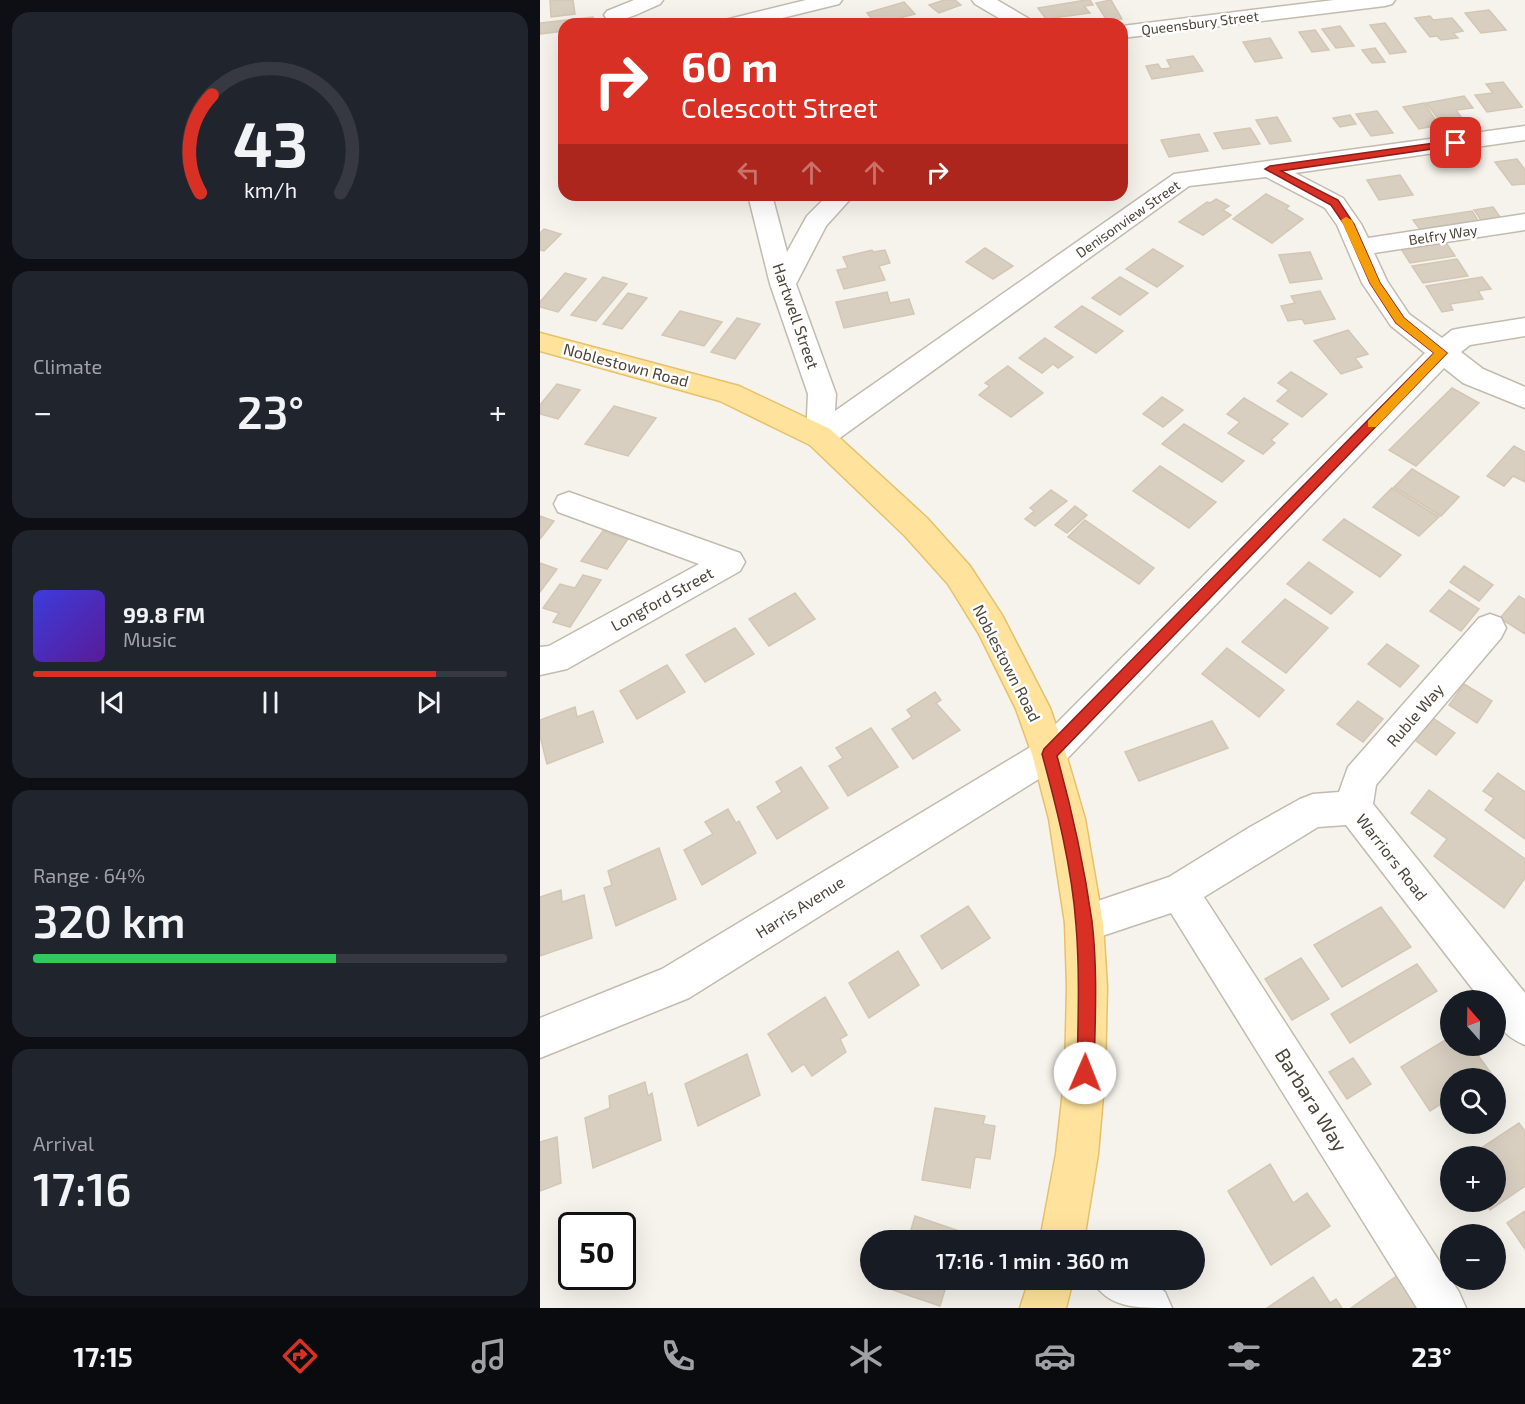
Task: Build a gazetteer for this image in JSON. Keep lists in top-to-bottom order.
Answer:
{
  "streets": {
    "main road": ["Noblestown Road"],
    "street": [
      "Queensbury Street",
      "Denisonview Street",
      "Belfry Way",
      "Hartwell Street",
      "Longford Street",
      "Ruble Way",
      "Warriors Road",
      "Harris Avenue",
      "Barbara Way"
    ]
  },
  "crossings": [
    ["Denisonview Street", "Hartwell Street"],
    ["Denisonview Street", "Noblestown Road"],
    ["Hartwell Street", "Noblestown Road"],
    ["Noblestown Road", "Warriors Road"],
    ["Noblestown Road", "Harris Avenue"],
    ["Ruble Way", "Warriors Road"],
    ["Warriors Road", "Barbara Way"]
  ],
  "north": "top",
  "page": {
    "turn": ["60 m", "Colescott Street"],
    "tile": [
      "Climate",
      ["Range · 64%", "320 km"],
      ["Arrival", "17:16"]
    ],
    "heat": ["−", "23°", "+"],
    "song": ["99.8 FM", "Music"],
    "map_buttons": ["+", "−"],
    "limit": "50",
    "trip": "17:16 · 1 min · 360 m",
    "tabs": ["17:15", "23°"],
    "gauge": ["43", "km/h"]
  }
}
